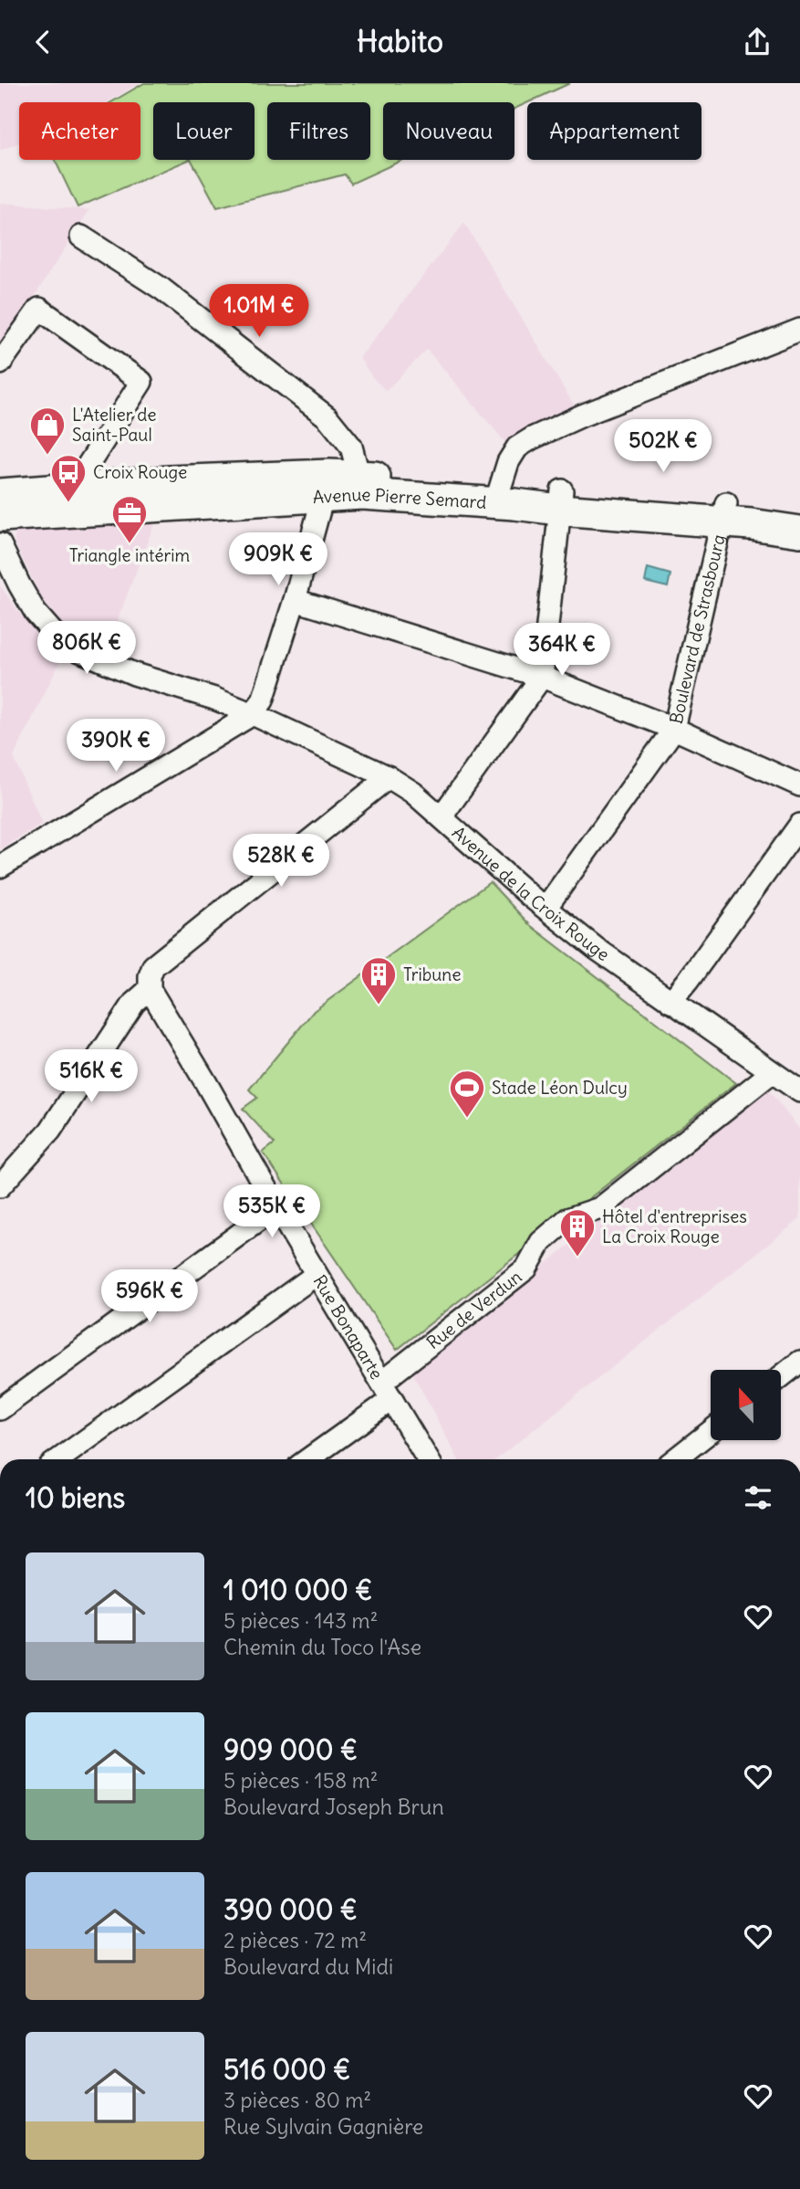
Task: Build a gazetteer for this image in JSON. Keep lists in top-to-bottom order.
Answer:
{
  "streets": {
    "main road": ["Avenue Pierre Semard"],
    "street": [
      "Boulevard de Strasbourg",
      "Avenue de la Croix Rouge",
      "Rue de Verdun",
      "Rue Bonaparte"
    ]
  },
  "crossings": [
    ["Avenue Pierre Semard", "Boulevard de Strasbourg"],
    ["Boulevard de Strasbourg", "Avenue de la Croix Rouge"],
    ["Avenue de la Croix Rouge", "Rue de Verdun"],
    ["Rue de Verdun", "Rue Bonaparte"]
  ],
  "places": {
    "shop": ["L'Atelier de Saint-Paul"],
    "bus stop": ["Croix Rouge"],
    "office": ["Triangle intérim"],
    "building": ["Tribune", "Hôtel d'entreprises La Croix Rouge"],
    "sports": ["Stade Léon Dulcy"]
  },
  "north": "top",
  "page": {
    "header": "Habito",
    "chip": [
      "Acheter",
      "Louer",
      "Filtres",
      "Nouveau",
      "Appartement"
    ],
    "price": [
      "1.01M €",
      "502K €",
      "909K €",
      "806K €",
      "364K €",
      "390K €",
      "528K €",
      "516K €",
      "535K €",
      "596K €"
    ],
    "heading": "10 biens",
    "list": [
      {
        "name": "1 010 000 €",
        "note": "5 pièces · 143 m² · Chemin du Toco l'Ase"
      },
      {
        "name": "909 000 €",
        "note": "5 pièces · 158 m² · Boulevard Joseph Brun"
      },
      {
        "name": "390 000 €",
        "note": "2 pièces · 72 m² · Boulevard du Midi"
      },
      {
        "name": "516 000 €",
        "note": "3 pièces · 80 m² · Rue Sylvain Gagnière"
      }
    ]
  }
}
